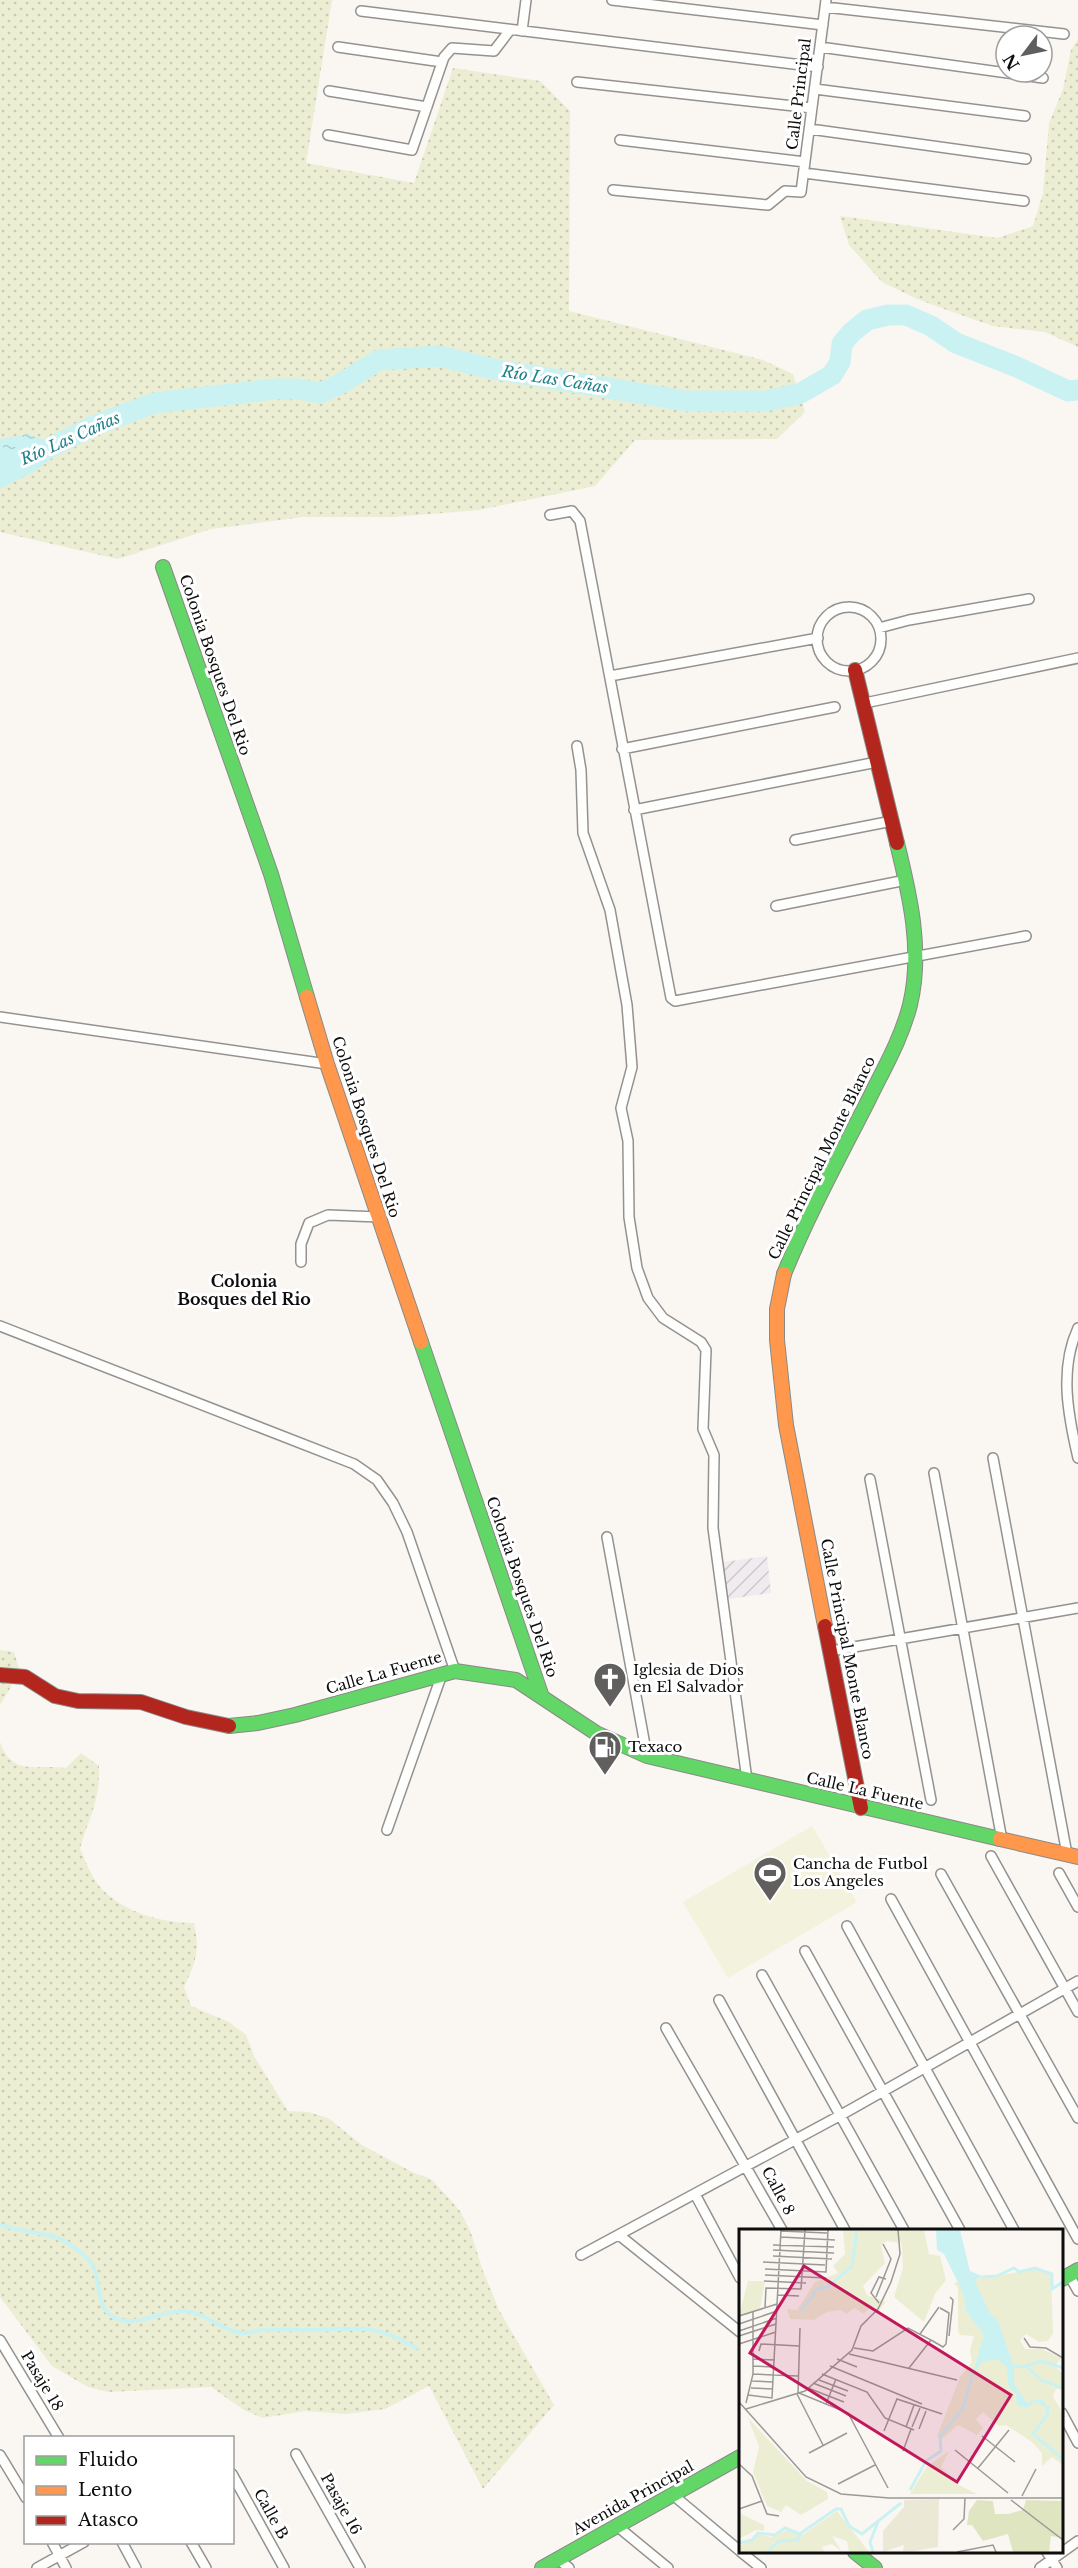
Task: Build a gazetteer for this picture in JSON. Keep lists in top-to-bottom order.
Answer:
{
  "streets": {
    "street": [
      "Calle Principal",
      "Colonia Bosques Del Rio",
      "Calle Principal Monte Blanco",
      "Calle La Fuente",
      "Calle 8",
      "Pasaje 18",
      "Avenida Principal",
      "Pasaje 16",
      "Calle B"
    ]
  },
  "crossings": [
    ["Colonia Bosques Del Rio", "Calle La Fuente"],
    ["Calle Principal Monte Blanco", "Calle La Fuente"]
  ],
  "districts": ["Colonia Bosques del Rio"],
  "water": ["Río Las Cañas"],
  "places": {
    "church": ["Iglesia de Dios en El Salvador"],
    "fuel station": ["Texaco"],
    "sports": ["Cancha de Futbol Los Angeles"]
  },
  "legend": ["Fluido", "Lento", "Atasco"],
  "north": "bottom left"
}
